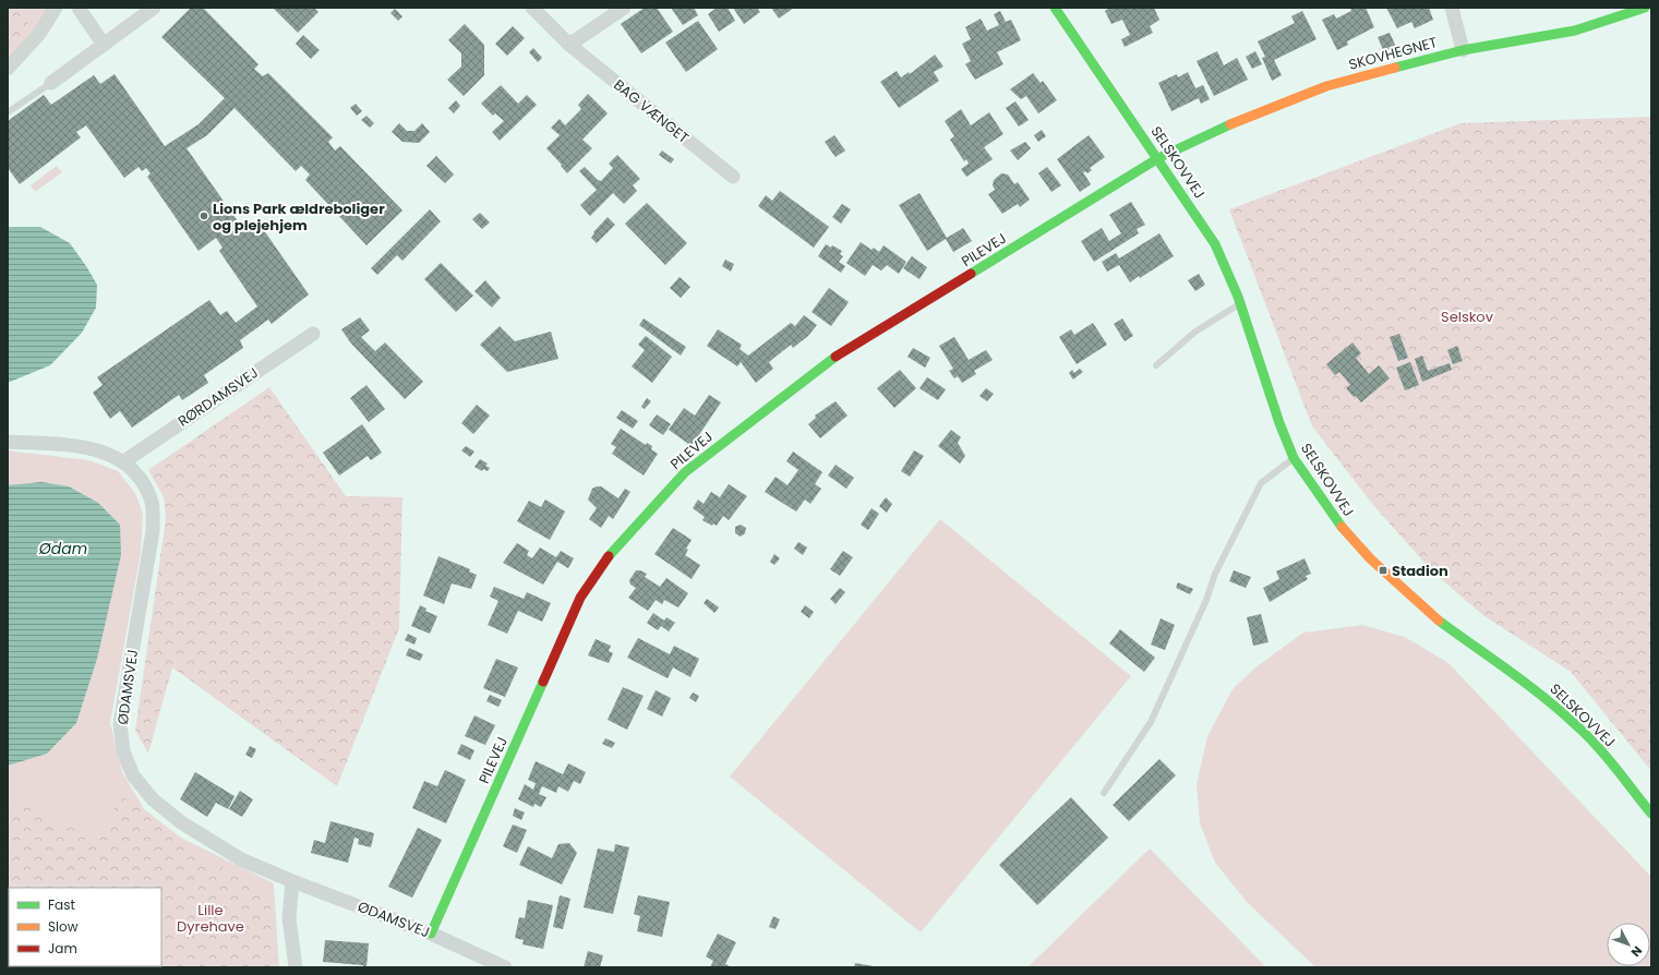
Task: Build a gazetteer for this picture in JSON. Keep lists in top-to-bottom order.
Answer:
{
  "streets": {
    "street": [
      "SKOVHEGNET",
      "BAG VÆNGET",
      "SELSKOVVEJ",
      "PILEVEJ",
      "RØRDAMSVEJ",
      "ØDAMSVEJ"
    ]
  },
  "crossings": [
    ["SKOVHEGNET", "SELSKOVVEJ"],
    ["SKOVHEGNET", "PILEVEJ"],
    ["SELSKOVVEJ", "PILEVEJ"],
    ["PILEVEJ", "ØDAMSVEJ"],
    ["RØRDAMSVEJ", "ØDAMSVEJ"]
  ],
  "water": ["Ødam"],
  "parks": ["Selskov", "Lille Dyrehave"],
  "places": {
    "other": ["Lions Park ældreboliger og plejehjem"],
    "transit": ["Stadion"]
  },
  "legend": ["Fast", "Slow", "Jam"],
  "north": "bottom right"
}
